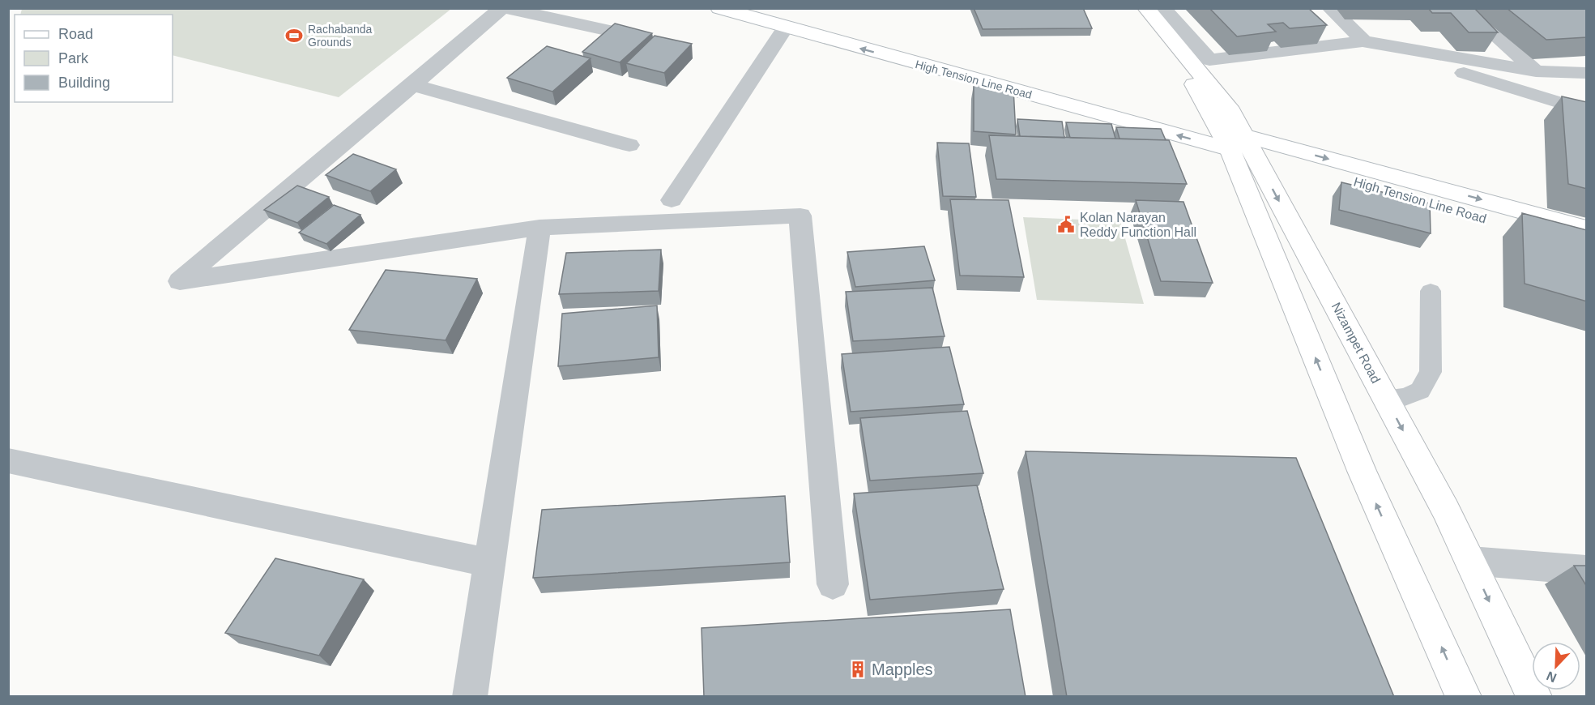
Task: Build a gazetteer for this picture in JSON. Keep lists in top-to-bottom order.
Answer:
{
  "streets": {
    "main road": ["High Tension Line Road", "Nizampet Road"]
  },
  "crossings": [
    ["High Tension Line Road", "Nizampet Road"]
  ],
  "places": {
    "sports": ["Rachabanda Grounds"],
    "public building": ["Kolan Narayan Reddy Function Hall"],
    "building": ["Mapples"]
  },
  "legend": ["Road", "Park", "Building"],
  "north": "bottom left"
}
